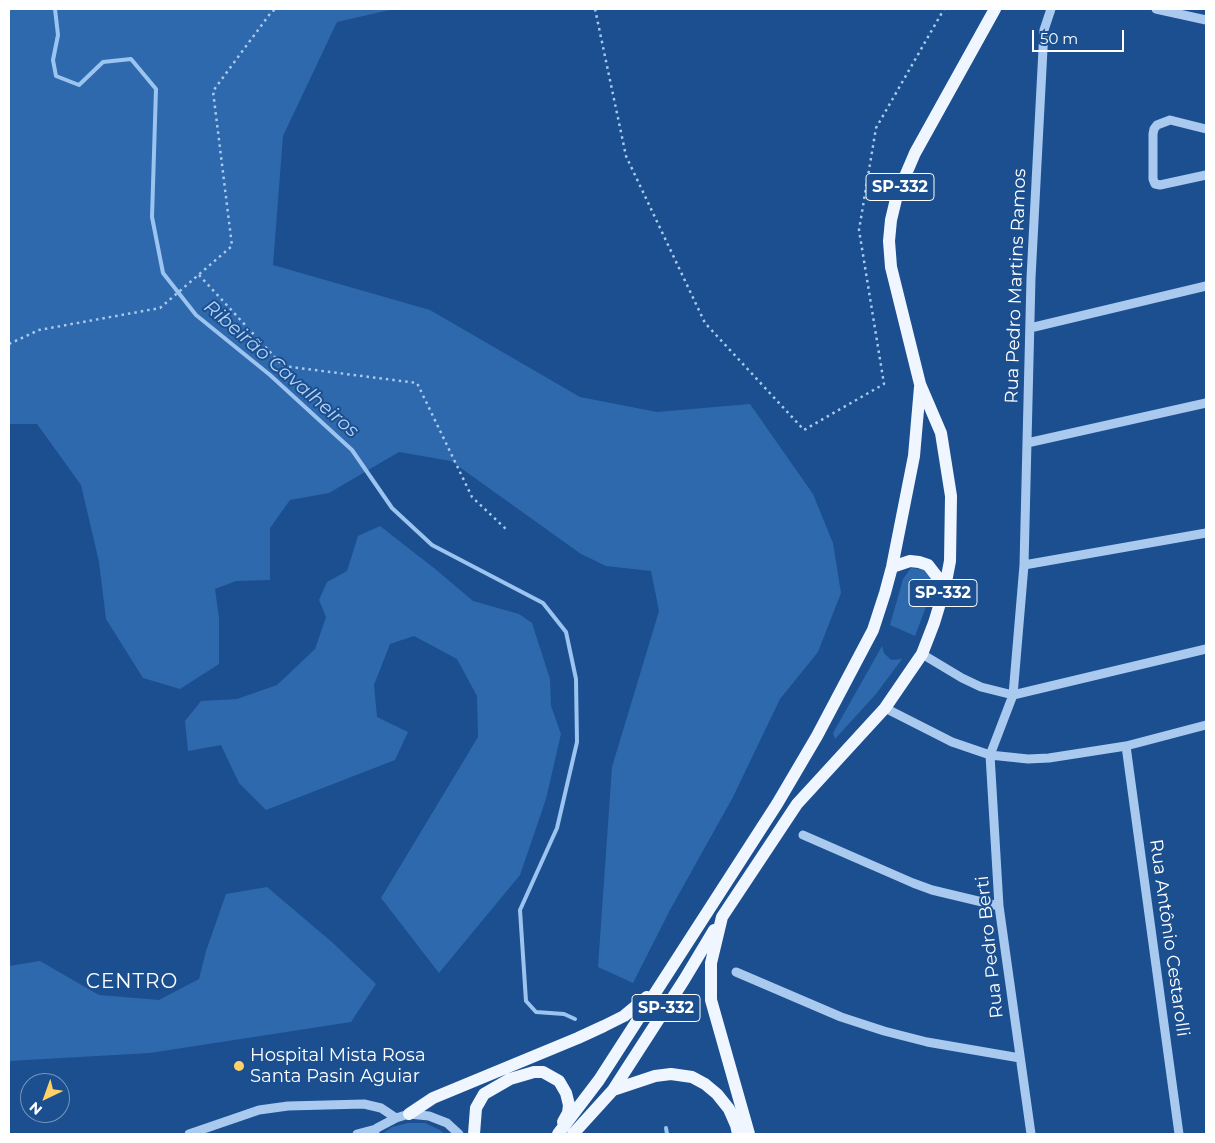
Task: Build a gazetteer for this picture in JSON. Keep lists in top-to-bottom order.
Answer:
{
  "streets": {
    "main road": ["SP-332"],
    "street": ["Rua Pedro Martins Ramos", "Rua Antônio Cestarolli", "Rua Pedro Berti"]
  },
  "crossings": [
    ["Rua Pedro Martins Ramos", "Rua Pedro Berti"]
  ],
  "districts": ["CENTRO"],
  "water": ["Ribeirão Cavalheiros"],
  "places": ["Hospital Mista Rosa Santa Pasin Aguiar"],
  "scale_bar": "50 m",
  "north": "bottom left"
}
